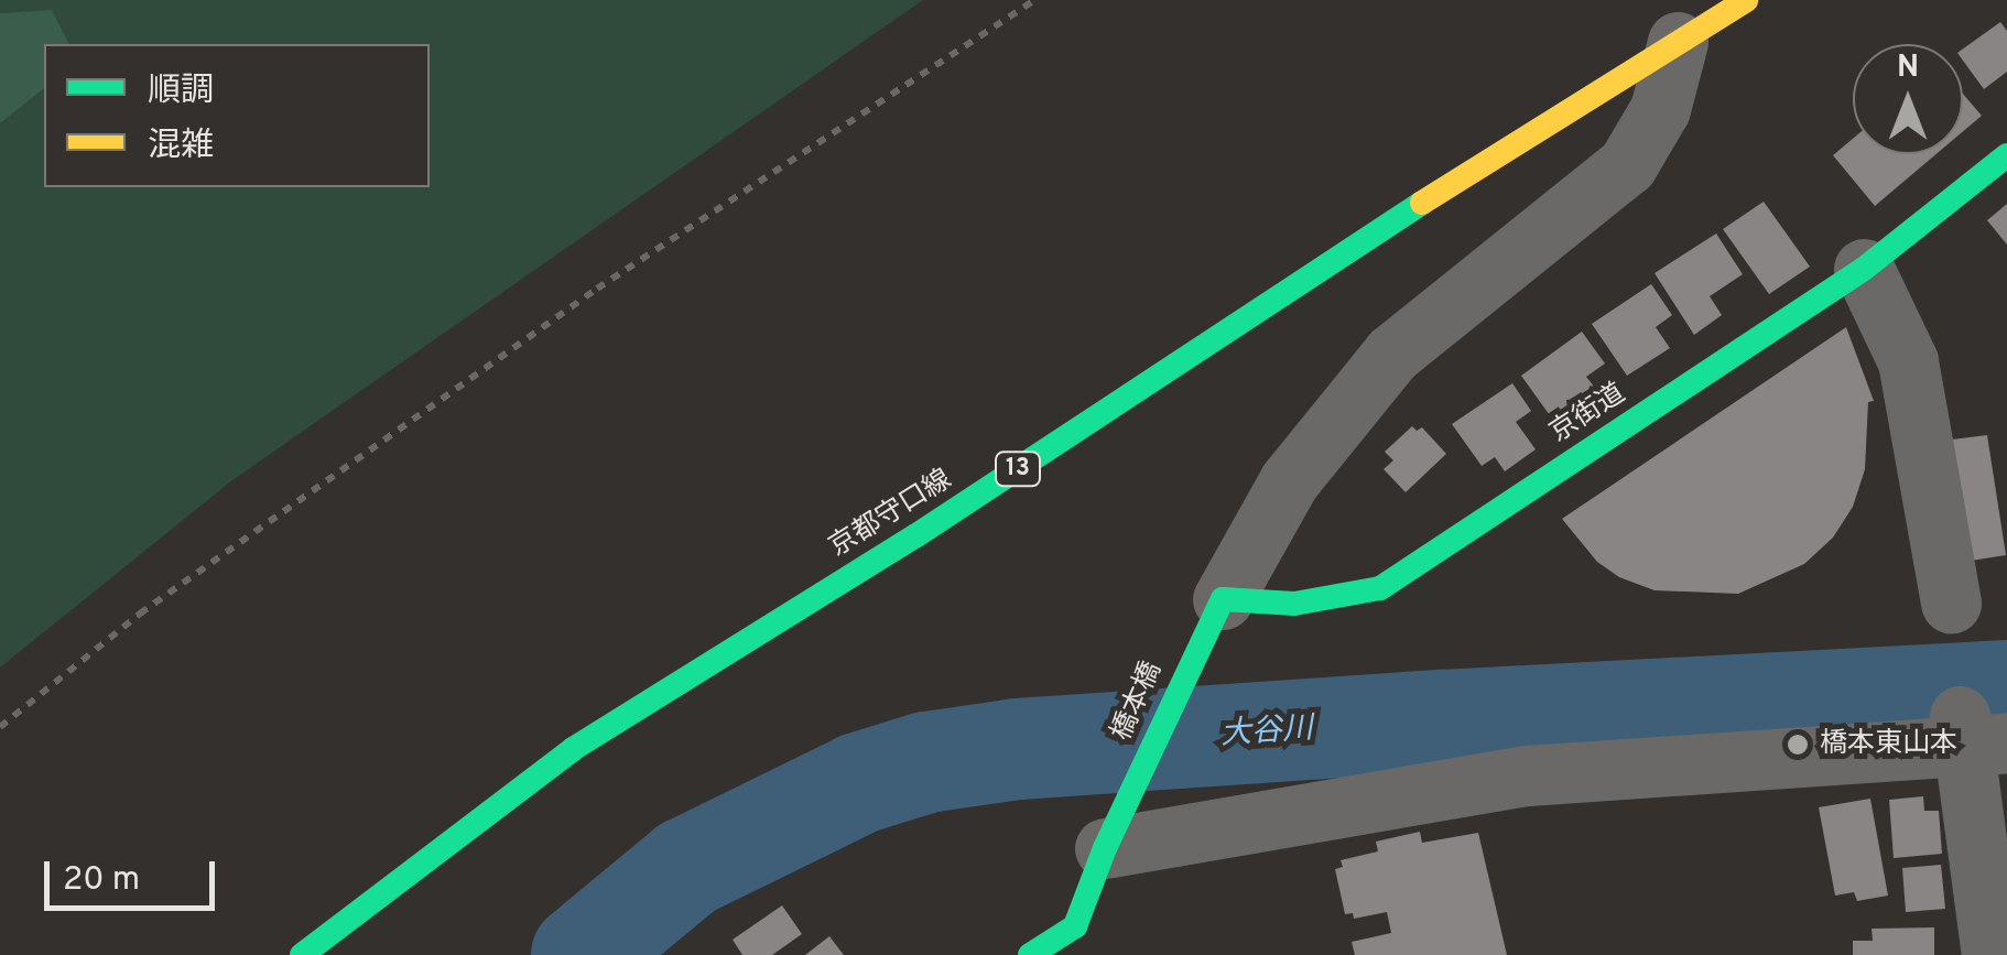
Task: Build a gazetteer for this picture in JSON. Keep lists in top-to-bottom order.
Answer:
{
  "streets": {
    "main road": [
      "京街道",
      "13",
      "京都守口線",
      "橋本橋"
    ]
  },
  "crossings": [
    ["京街道", "橋本橋"]
  ],
  "water": ["大谷川"],
  "places": ["橋本東山本"],
  "legend": ["順調", "混雑"],
  "scale_bar": "20 m",
  "north": "top"
}
